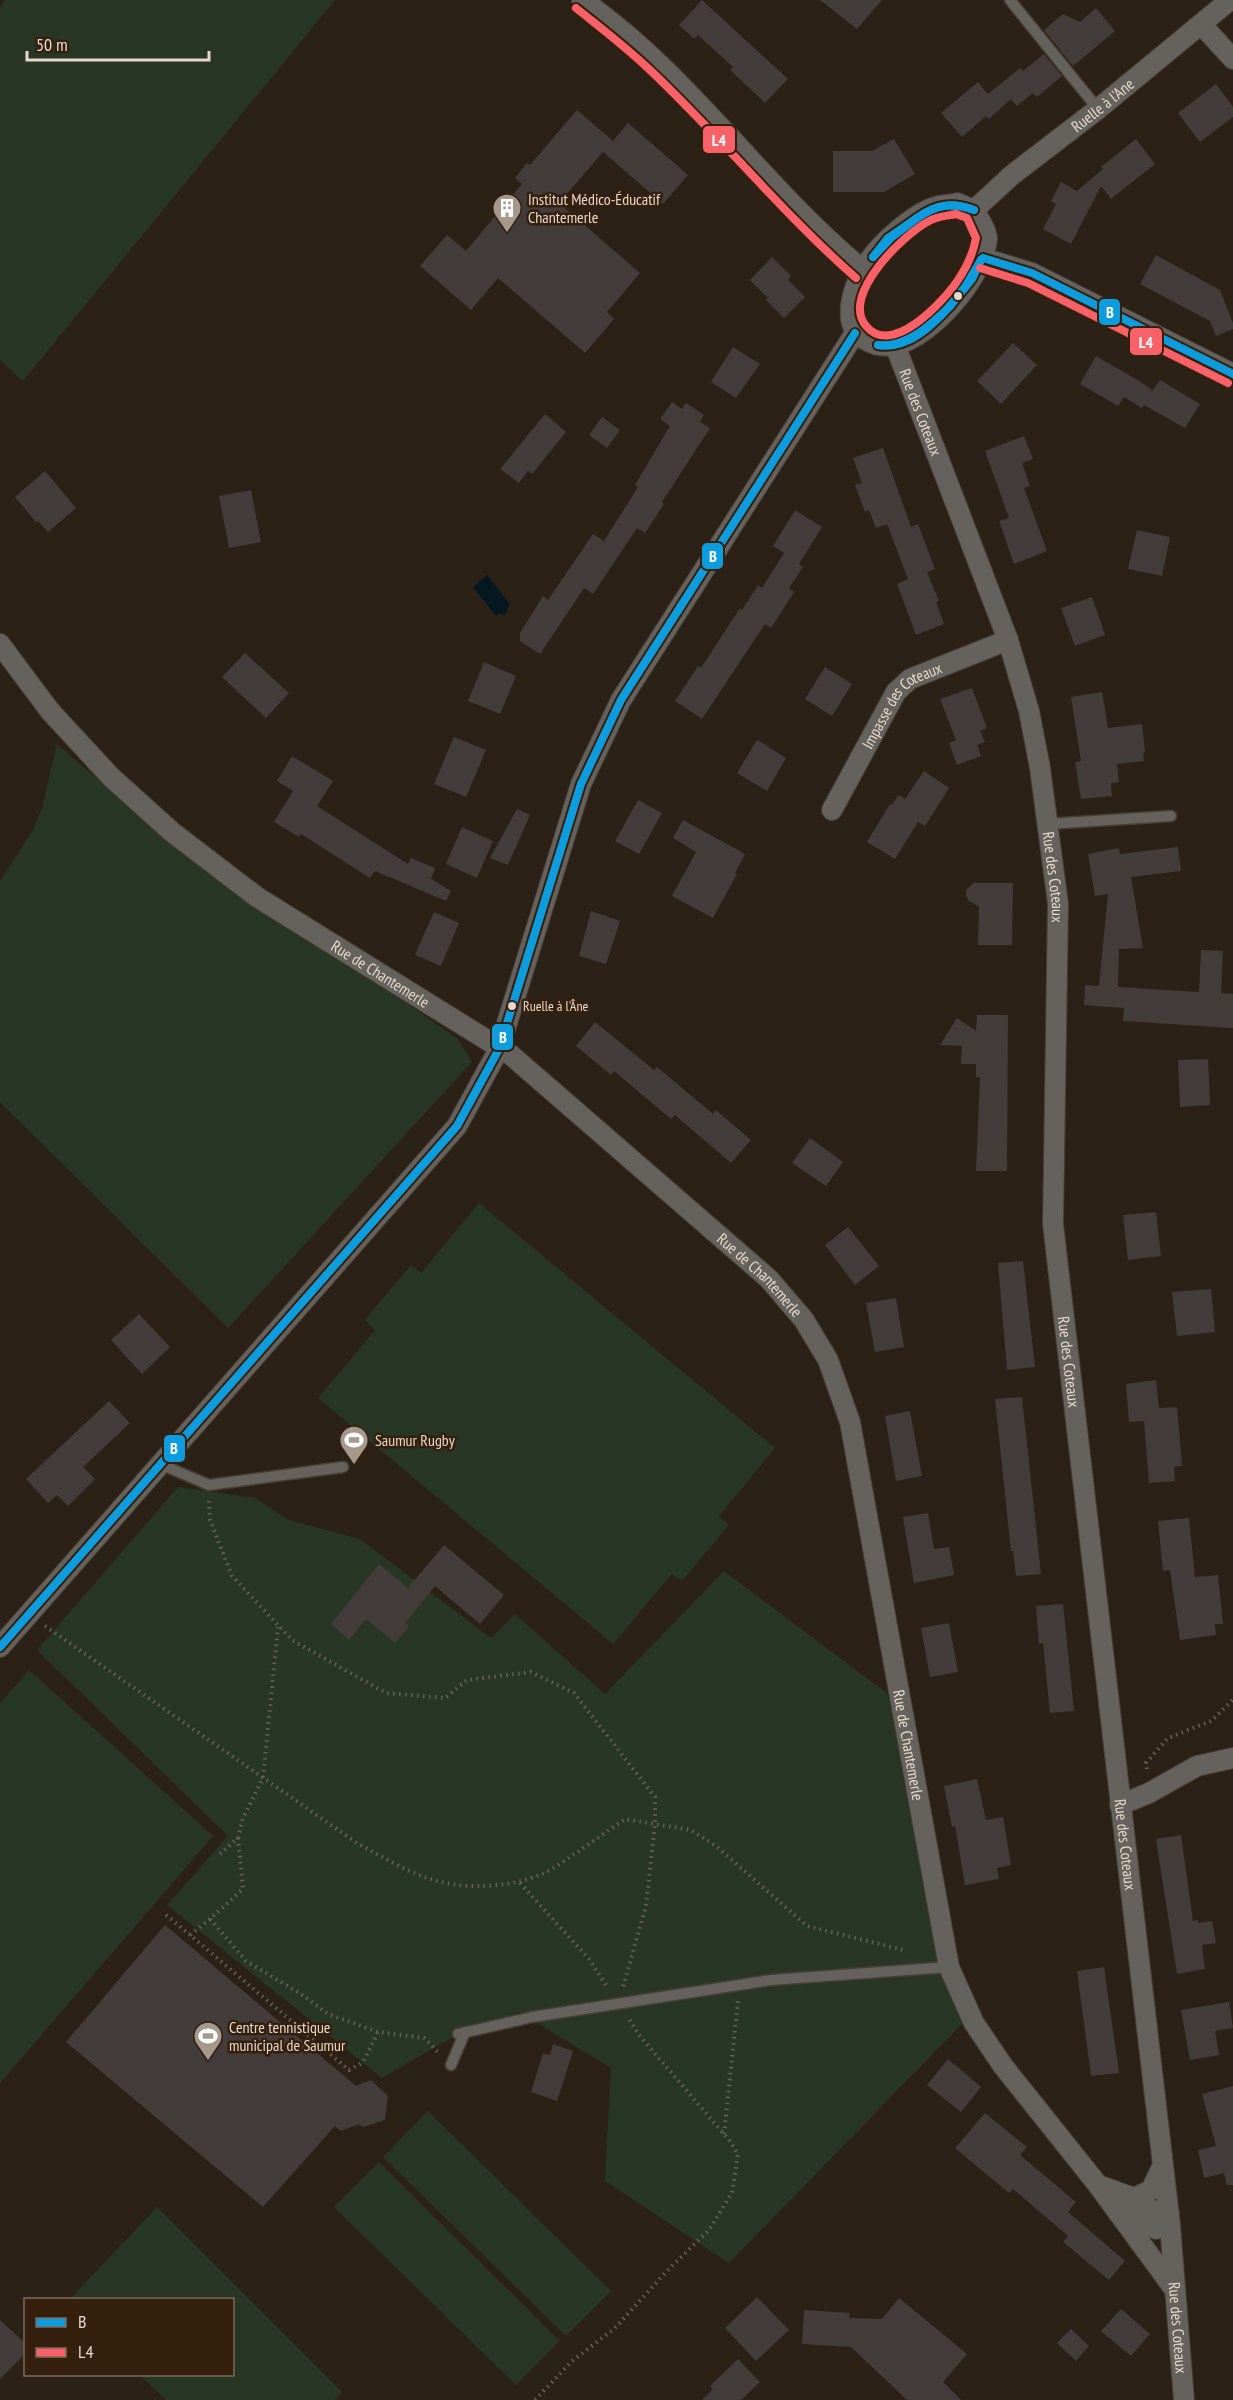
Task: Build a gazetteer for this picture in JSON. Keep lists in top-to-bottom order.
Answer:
{
  "streets": {
    "street": [
      "Ruelle à l'Ane",
      "Rue des Coteaux",
      "Impasse des Coteaux",
      "Rue de Chantemerle"
    ]
  },
  "crossings": [
    ["Rue des Coteaux", "Impasse des Coteaux"],
    ["Rue des Coteaux", "Rue de Chantemerle"]
  ],
  "places": {
    "building": ["Institut Médico-Éducatif Chantemerle"],
    "other": ["Ruelle à l'Âne"],
    "sports": ["Saumur Rugby", "Centre tennistique municipal de Saumur"]
  },
  "lines": ["transit line L4", "transit line B"],
  "legend": ["B", "L4"],
  "scale_bar": "50 m"
}
